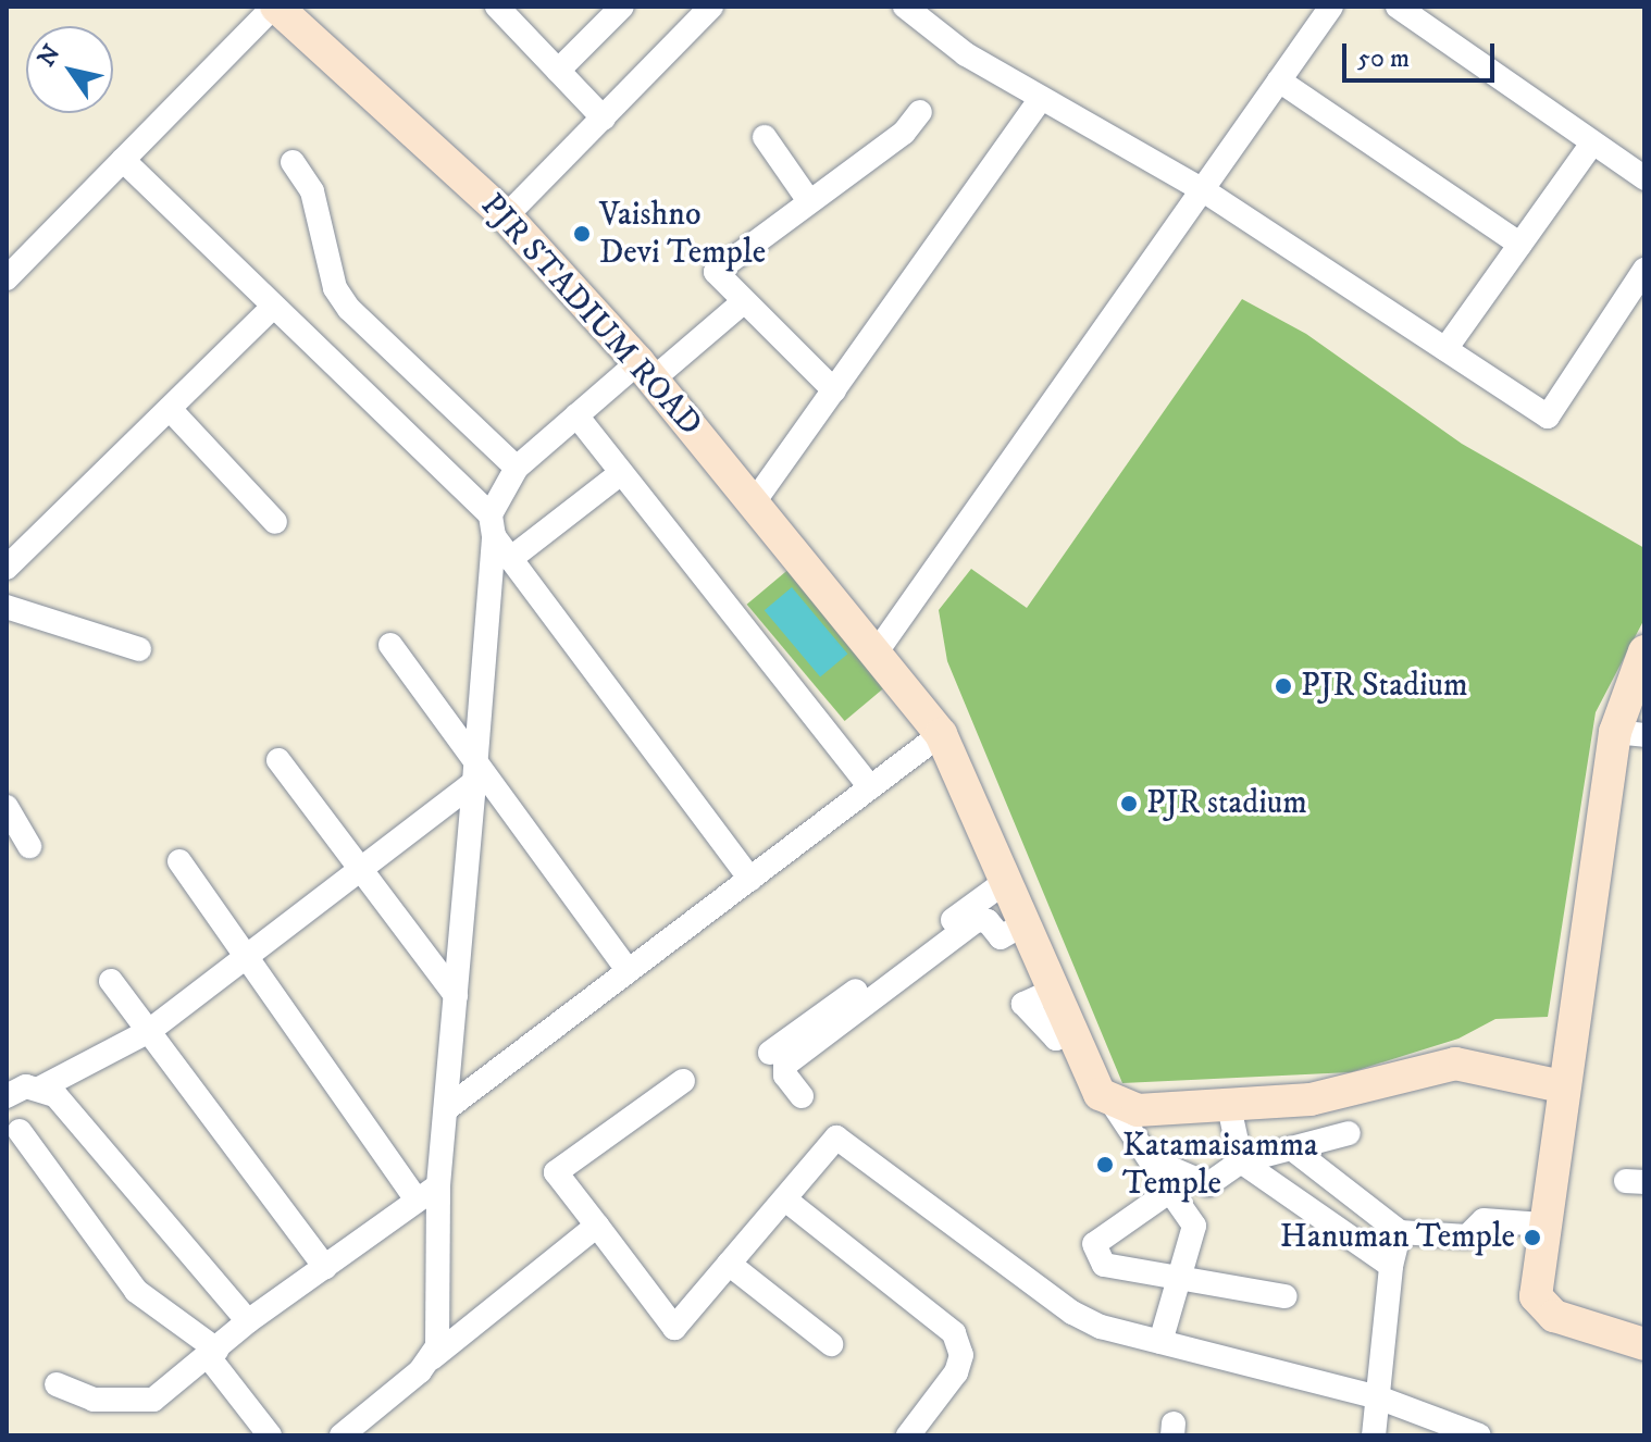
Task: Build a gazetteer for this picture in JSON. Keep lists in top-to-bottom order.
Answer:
{
  "streets": {
    "street": ["PJR STADIUM ROAD"]
  },
  "places": [
    "Vaishno Devi Temple",
    "PJR Stadium",
    "PJR stadium",
    "Katamaisamma Temple",
    "Hanuman Temple"
  ],
  "scale_bar": "50 m",
  "north": "top left"
}
